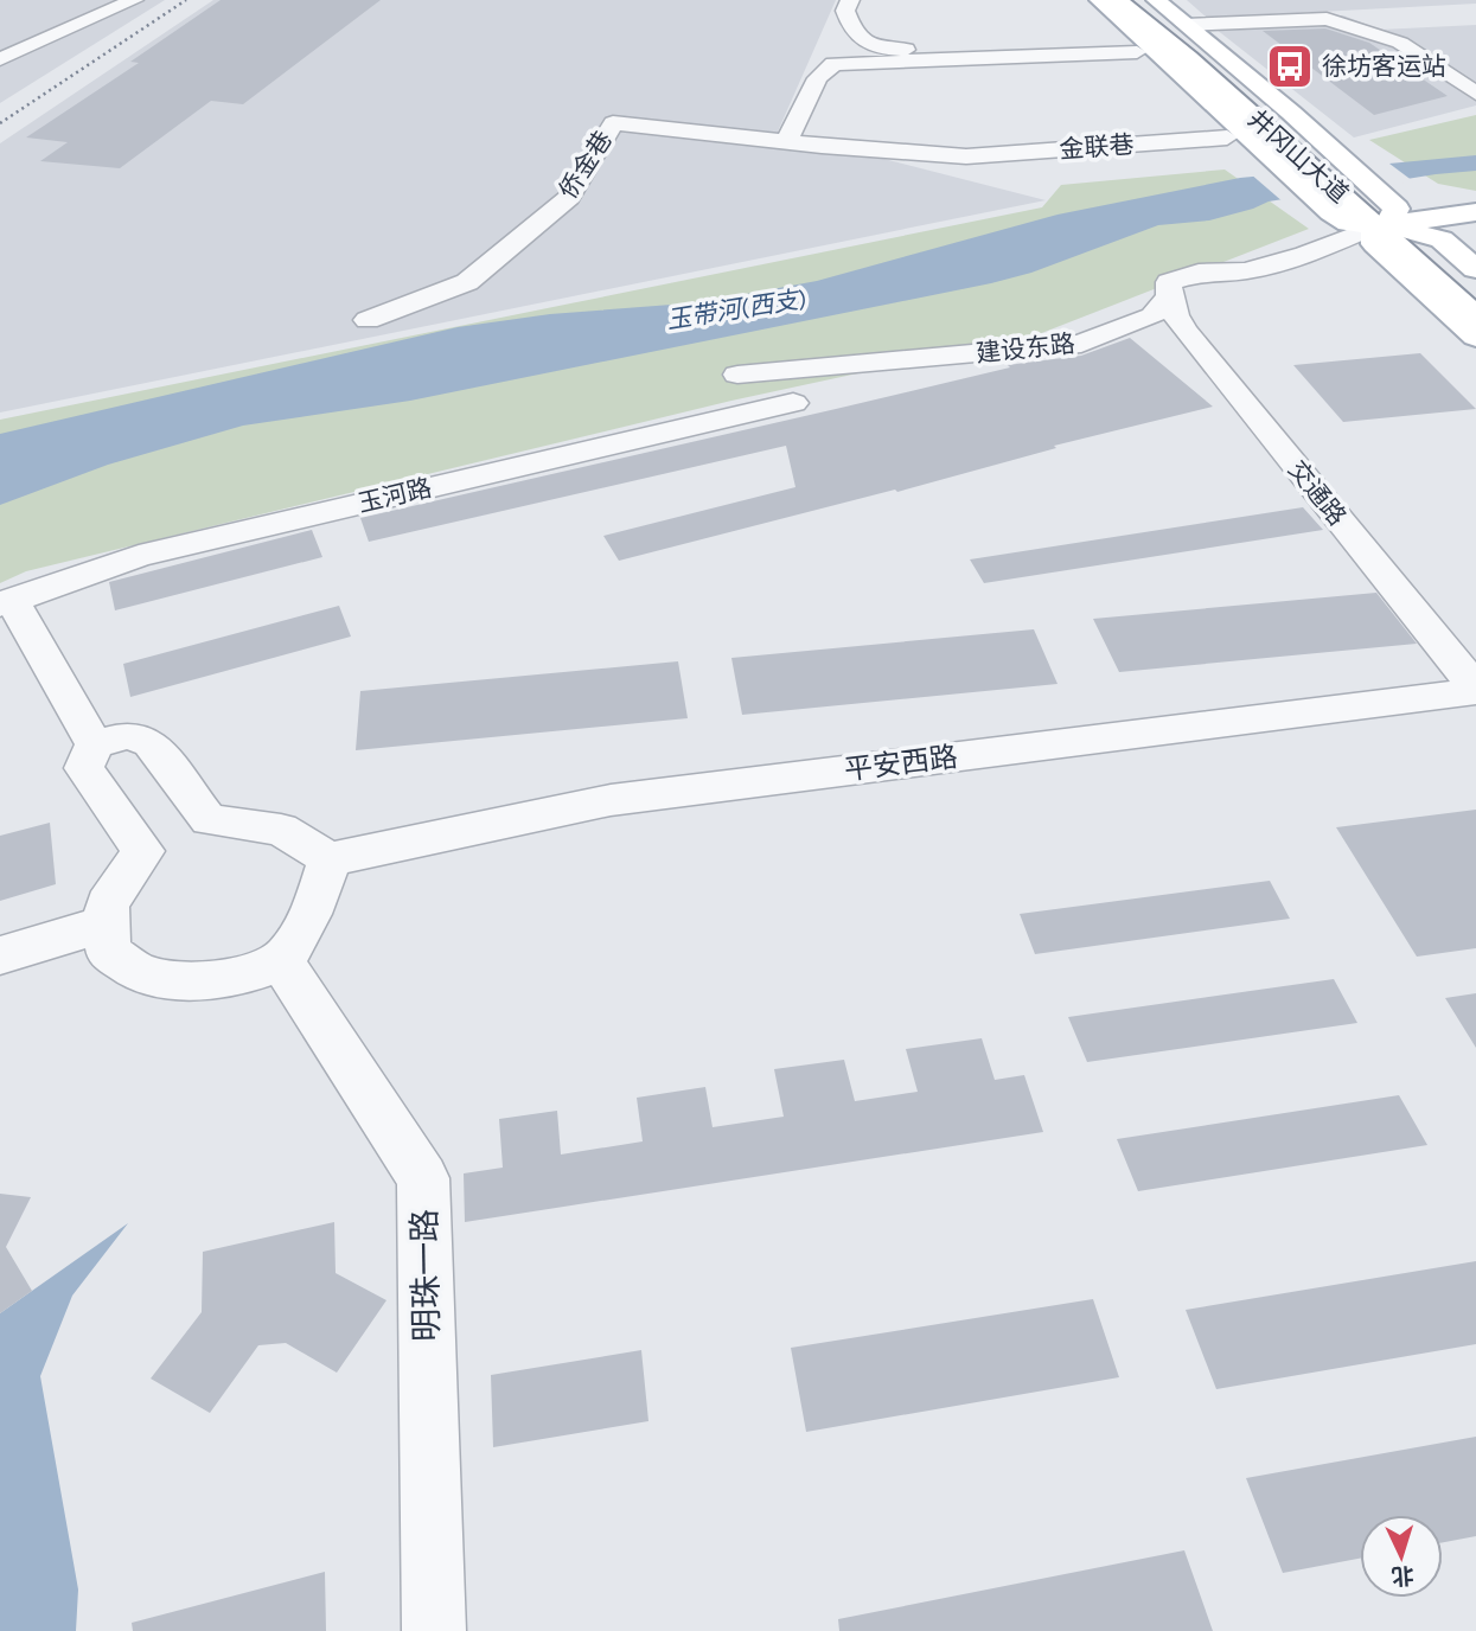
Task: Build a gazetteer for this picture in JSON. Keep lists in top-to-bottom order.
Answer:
{
  "streets": {
    "main road": ["井冈山大道"],
    "street": [
      "金联巷",
      "侨金巷",
      "建设东路",
      "交通路",
      "玉河路",
      "平安西路",
      "明珠一路"
    ]
  },
  "crossings": [
    ["金联巷", "侨金巷"],
    ["井冈山大道", "建设东路"],
    ["建设东路", "交通路"],
    ["交通路", "平安西路"]
  ],
  "water": ["玉带河(西支)"],
  "places": {
    "bus stop": ["徐坊客运站"]
  },
  "north": "bottom"
}
